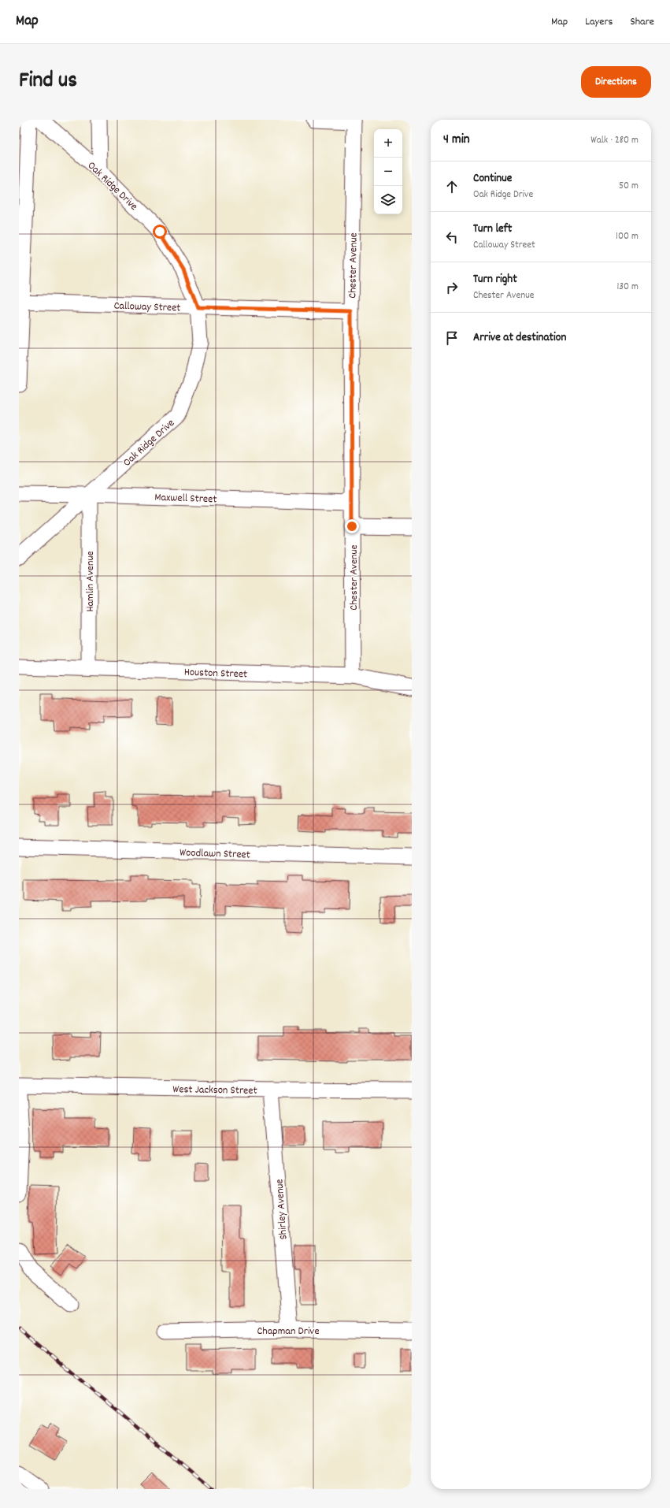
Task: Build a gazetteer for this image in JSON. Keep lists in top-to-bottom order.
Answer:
{
  "streets": {
    "street": [
      "Oak Ridge Drive",
      "Chester Avenue",
      "Calloway Street",
      "Maxwell Street",
      "Hamlin Avenue",
      "Houston Street",
      "Woodlawn Street",
      "West Jackson Street",
      "Shirley Avenue",
      "Chapman Drive"
    ]
  },
  "crossings": [
    ["Oak Ridge Drive", "Calloway Street"],
    ["Oak Ridge Drive", "Maxwell Street"],
    ["Oak Ridge Drive", "Hamlin Avenue"],
    ["Chester Avenue", "Calloway Street"],
    ["Chester Avenue", "Maxwell Street"],
    ["Chester Avenue", "Houston Street"],
    ["Maxwell Street", "Hamlin Avenue"],
    ["Hamlin Avenue", "Houston Street"],
    ["West Jackson Street", "Shirley Avenue"],
    ["Shirley Avenue", "Chapman Drive"]
  ],
  "page": {
    "header": "Map",
    "nav": ["Map", "Layers", "Share"],
    "title": "Find us",
    "buttons": "Directions",
    "heading": ["4 min", "Walk · 280 m"],
    "map_buttons": ["+", "−"],
    "list": [
      ["Continue", "Oak Ridge Drive", "50 m"],
      ["Turn left", "Calloway Street", "100 m"],
      ["Turn right", "Chester Avenue", "130 m"],
      "Arrive at destination"
    ]
  }
}
